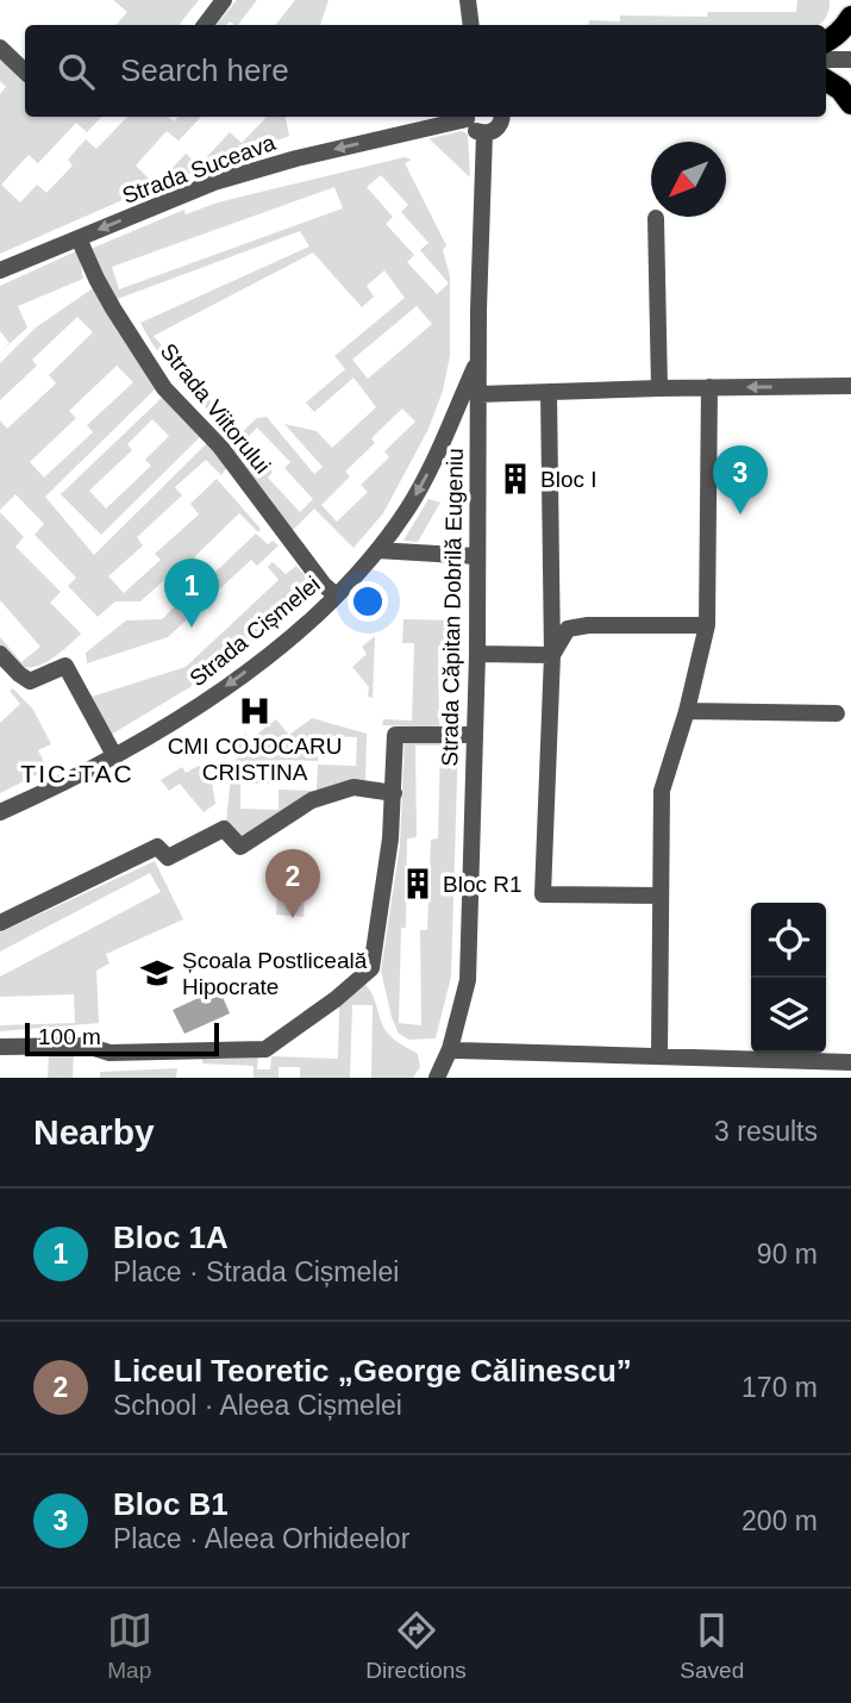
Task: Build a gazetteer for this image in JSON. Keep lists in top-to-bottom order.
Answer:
{
  "streets": {
    "street": [
      "Strada Suceava",
      "Strada Viitorului",
      "Strada Căpitan Dobrilă Eugeniu",
      "Strada Cișmelei"
    ]
  },
  "crossings": [
    ["Strada Suceava", "Strada Viitorului"],
    ["Strada Viitorului", "Strada Cișmelei"],
    ["Strada Căpitan Dobrilă Eugeniu", "Strada Cișmelei"]
  ],
  "one_way": ["Strada Suceava", "Strada Cișmelei"],
  "districts": ["TIC-TAC"],
  "places": {
    "building": ["Bloc I", "Bloc R1"],
    "hospital": ["CMI COJOCARU CRISTINA"],
    "school or university": ["Școala Postliceală Hipocrate"]
  },
  "scale_bar": "100 m",
  "north": "bottom left",
  "page": {
    "search": "Search here",
    "pins": ["3", "1", "2"],
    "scale": "100 m",
    "heading": ["Nearby", "3 results"],
    "list": [
      {
        "mark": "1",
        "name": "Bloc 1A",
        "note": "Place · Strada Cișmelei",
        "value": "90 m"
      },
      {
        "mark": "2",
        "name": "Liceul Teoretic „George Călinescu”",
        "note": "School · Aleea Cișmelei",
        "value": "170 m"
      },
      {
        "mark": "3",
        "name": "Bloc B1",
        "note": "Place · Aleea Orhideelor",
        "value": "200 m"
      }
    ],
    "nav": ["Map", "Directions", "Saved"]
  }
}
